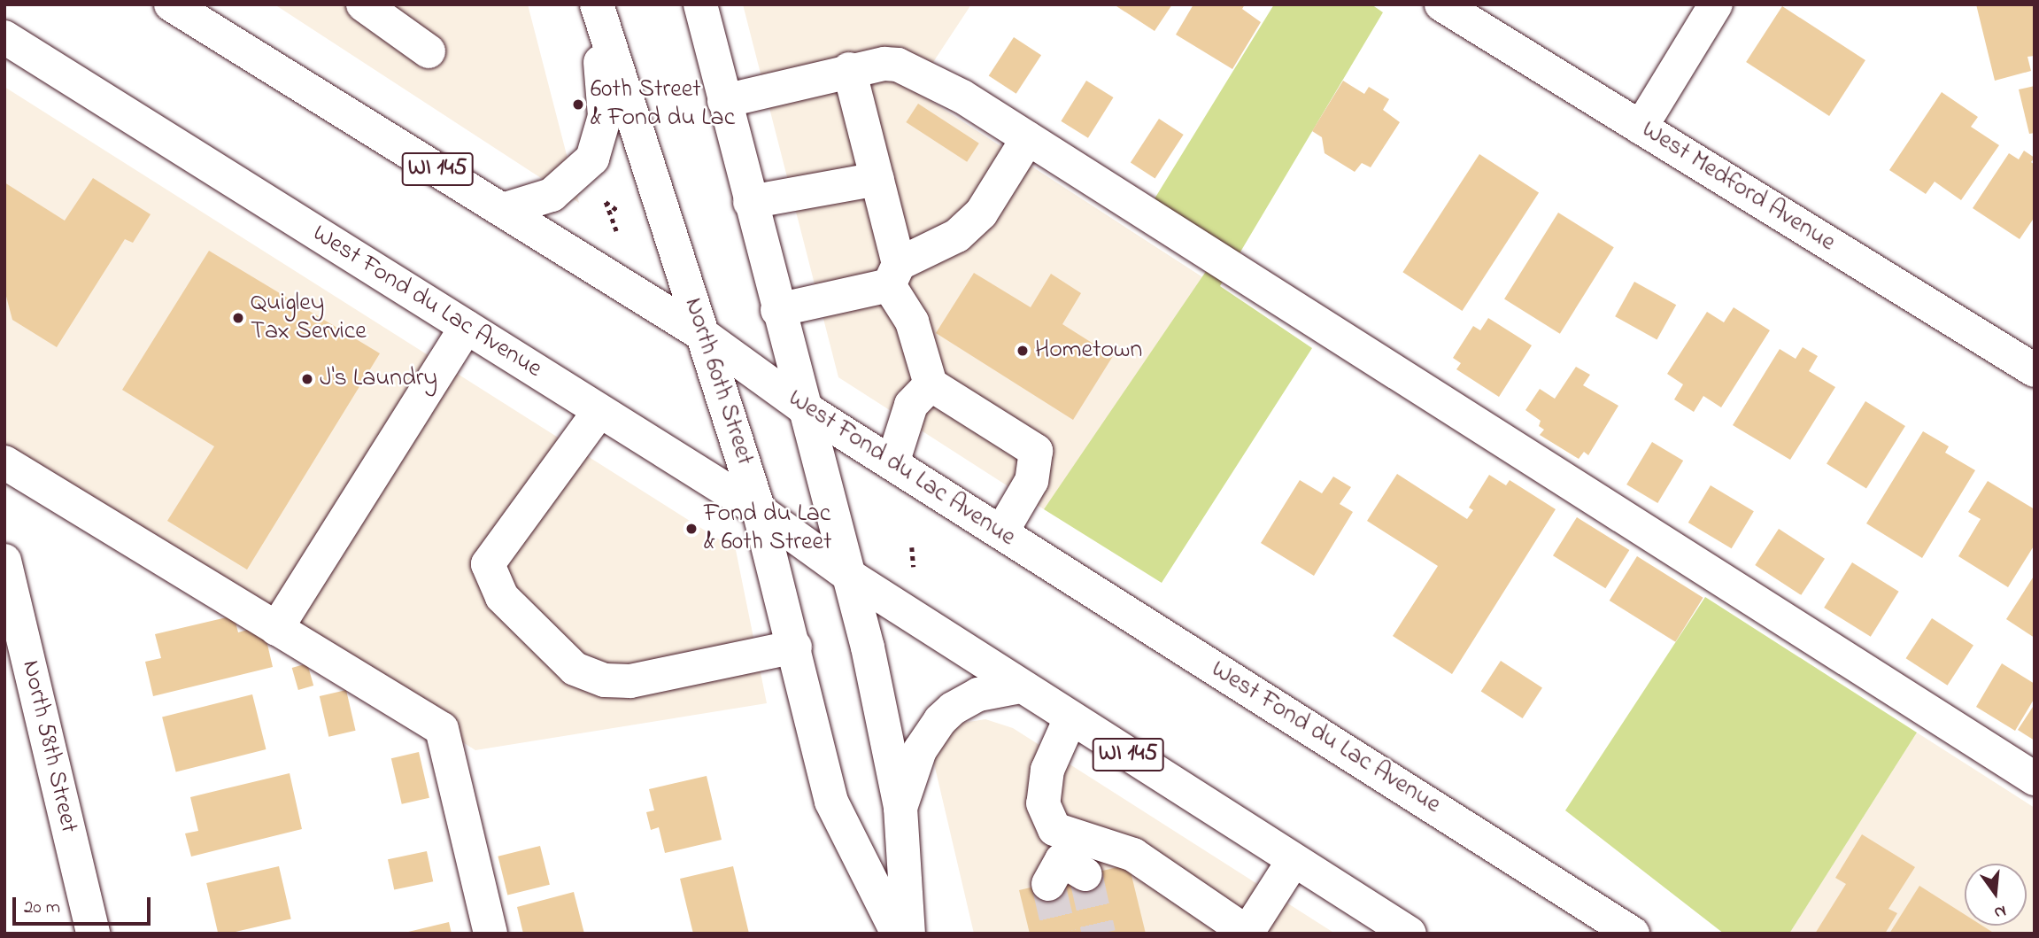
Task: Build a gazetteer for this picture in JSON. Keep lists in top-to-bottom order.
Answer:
{
  "streets": {
    "main road": [
      "WI 145",
      "West Medford Avenue",
      "West Fond du Lac Avenue",
      "North 60th Street",
      "North 58th Street"
    ]
  },
  "crossings": [
    ["West Fond du Lac Avenue", "North 60th Street"]
  ],
  "places": [
    "60th Street & Fond du Lac",
    "Quigley Tax Service",
    "Hometown",
    "J's Laundry",
    "Fond du Lac & 60th Street"
  ],
  "scale_bar": "20 m",
  "north": "bottom"
}
